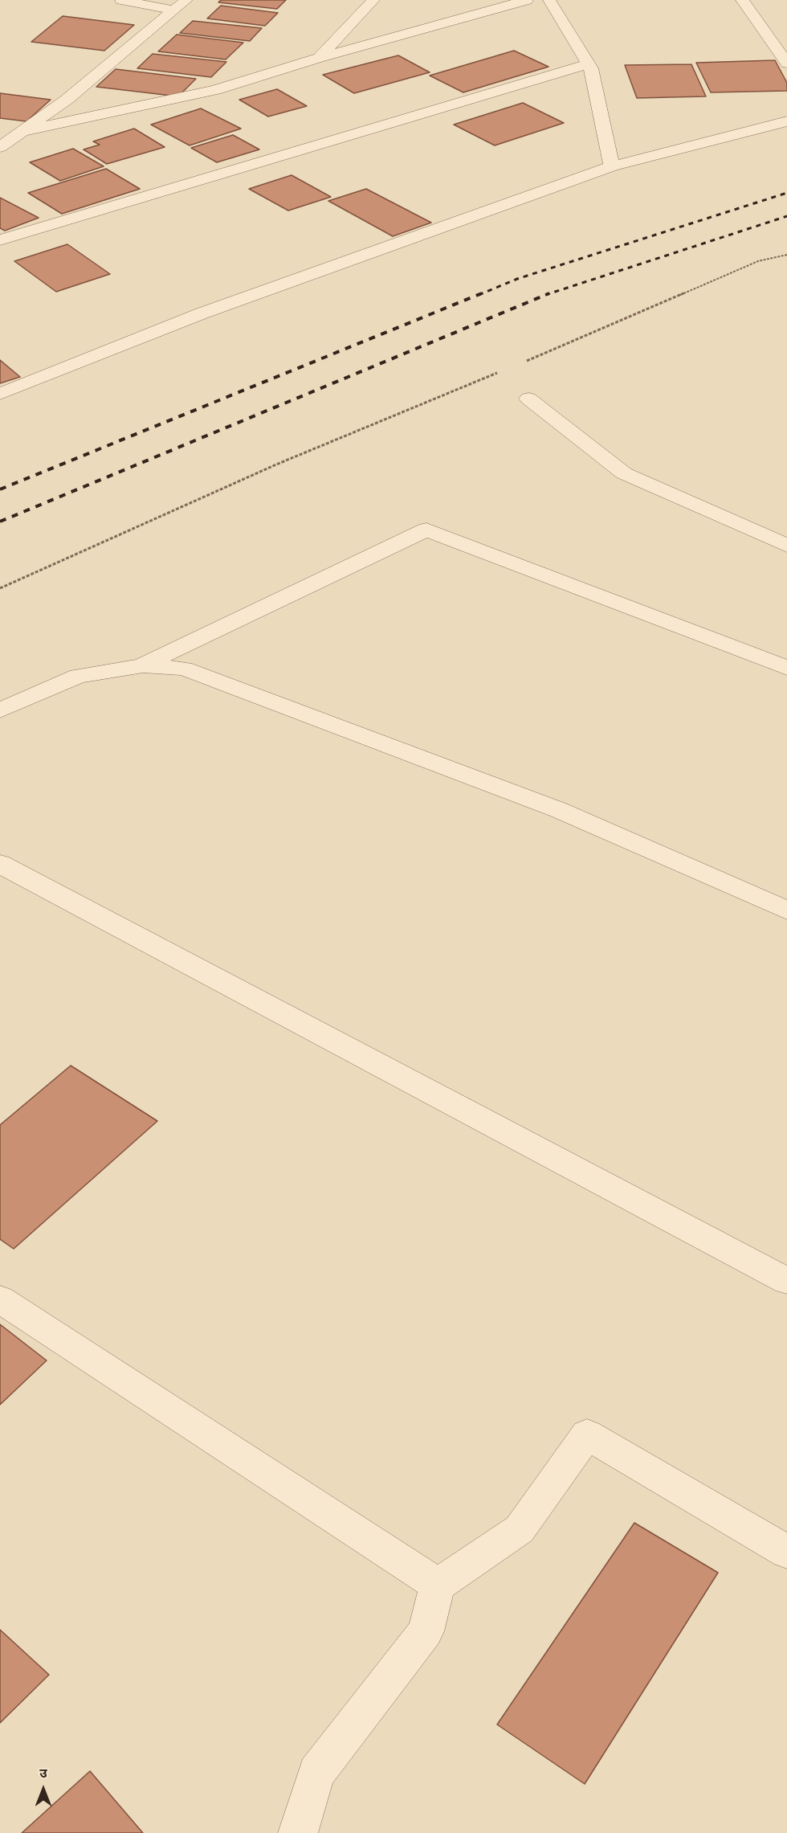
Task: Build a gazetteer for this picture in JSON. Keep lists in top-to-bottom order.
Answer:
{
  "north": "top"
}
